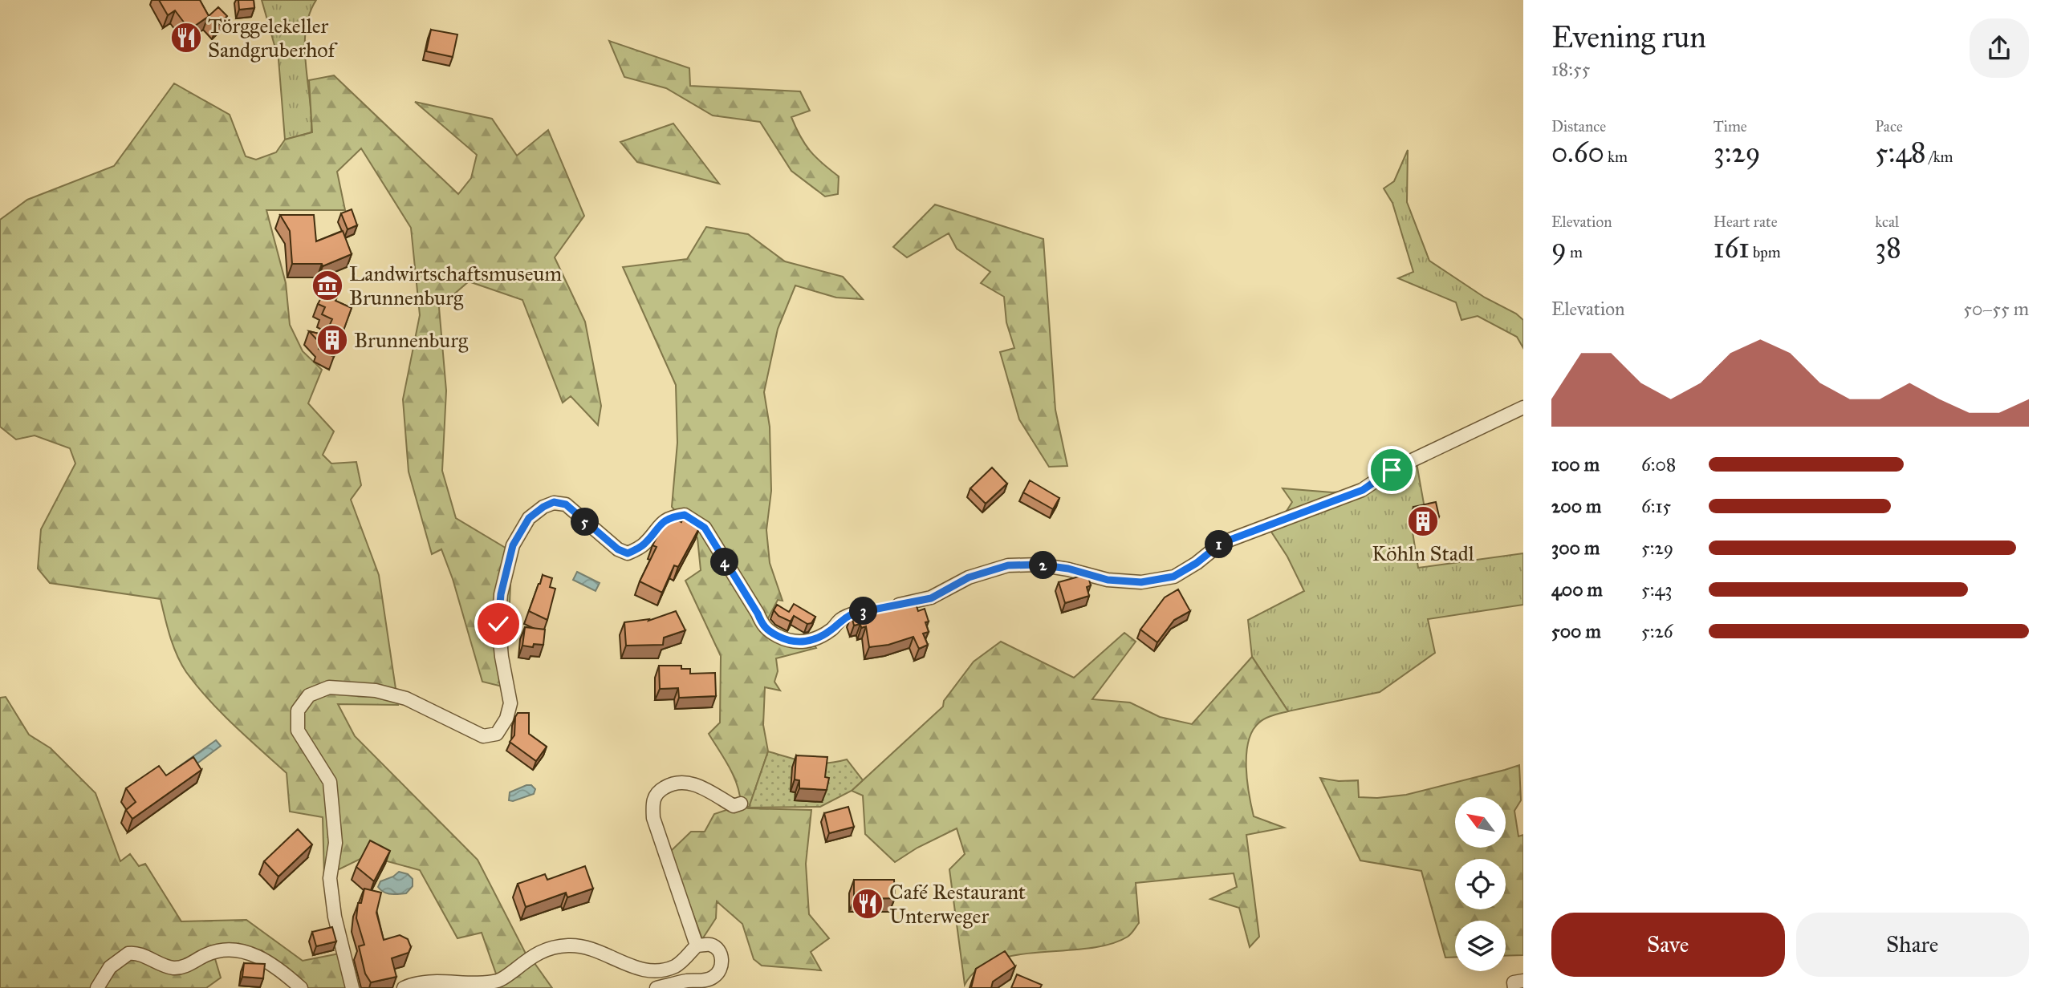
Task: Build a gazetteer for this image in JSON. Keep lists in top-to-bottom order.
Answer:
{
  "places": {
    "restaurant": ["Törggelekeller Sandgruberhof", "Café Restaurant Unterweger"],
    "museum": ["Landwirtschaftsmuseum Brunnenburg"],
    "building": ["Brunnenburg", "Köhln Stadl"]
  },
  "north": "top left",
  "page": {
    "heading": ["Evening run", "18:55"],
    "stats": [
      ["Distance", "0.60 km"],
      ["Time", "3:29"],
      ["Pace", "5:48 /km"],
      ["Elevation", "9 m"],
      ["Heart rate", "161 bpm"],
      ["kcal", "38"]
    ],
    "chart": ["Elevation", "50–55 m"],
    "list": [
      {
        "name": "100 m",
        "note": "6:08"
      },
      {
        "name": "200 m",
        "note": "6:15"
      },
      {
        "name": "300 m",
        "note": "5:29"
      },
      {
        "name": "400 m",
        "note": "5:43"
      },
      {
        "name": "500 m",
        "note": "5:26"
      }
    ],
    "pins": [
      "5",
      "1",
      "4",
      "2",
      "3"
    ],
    "buttons": ["Save", "Share"]
  }
}
